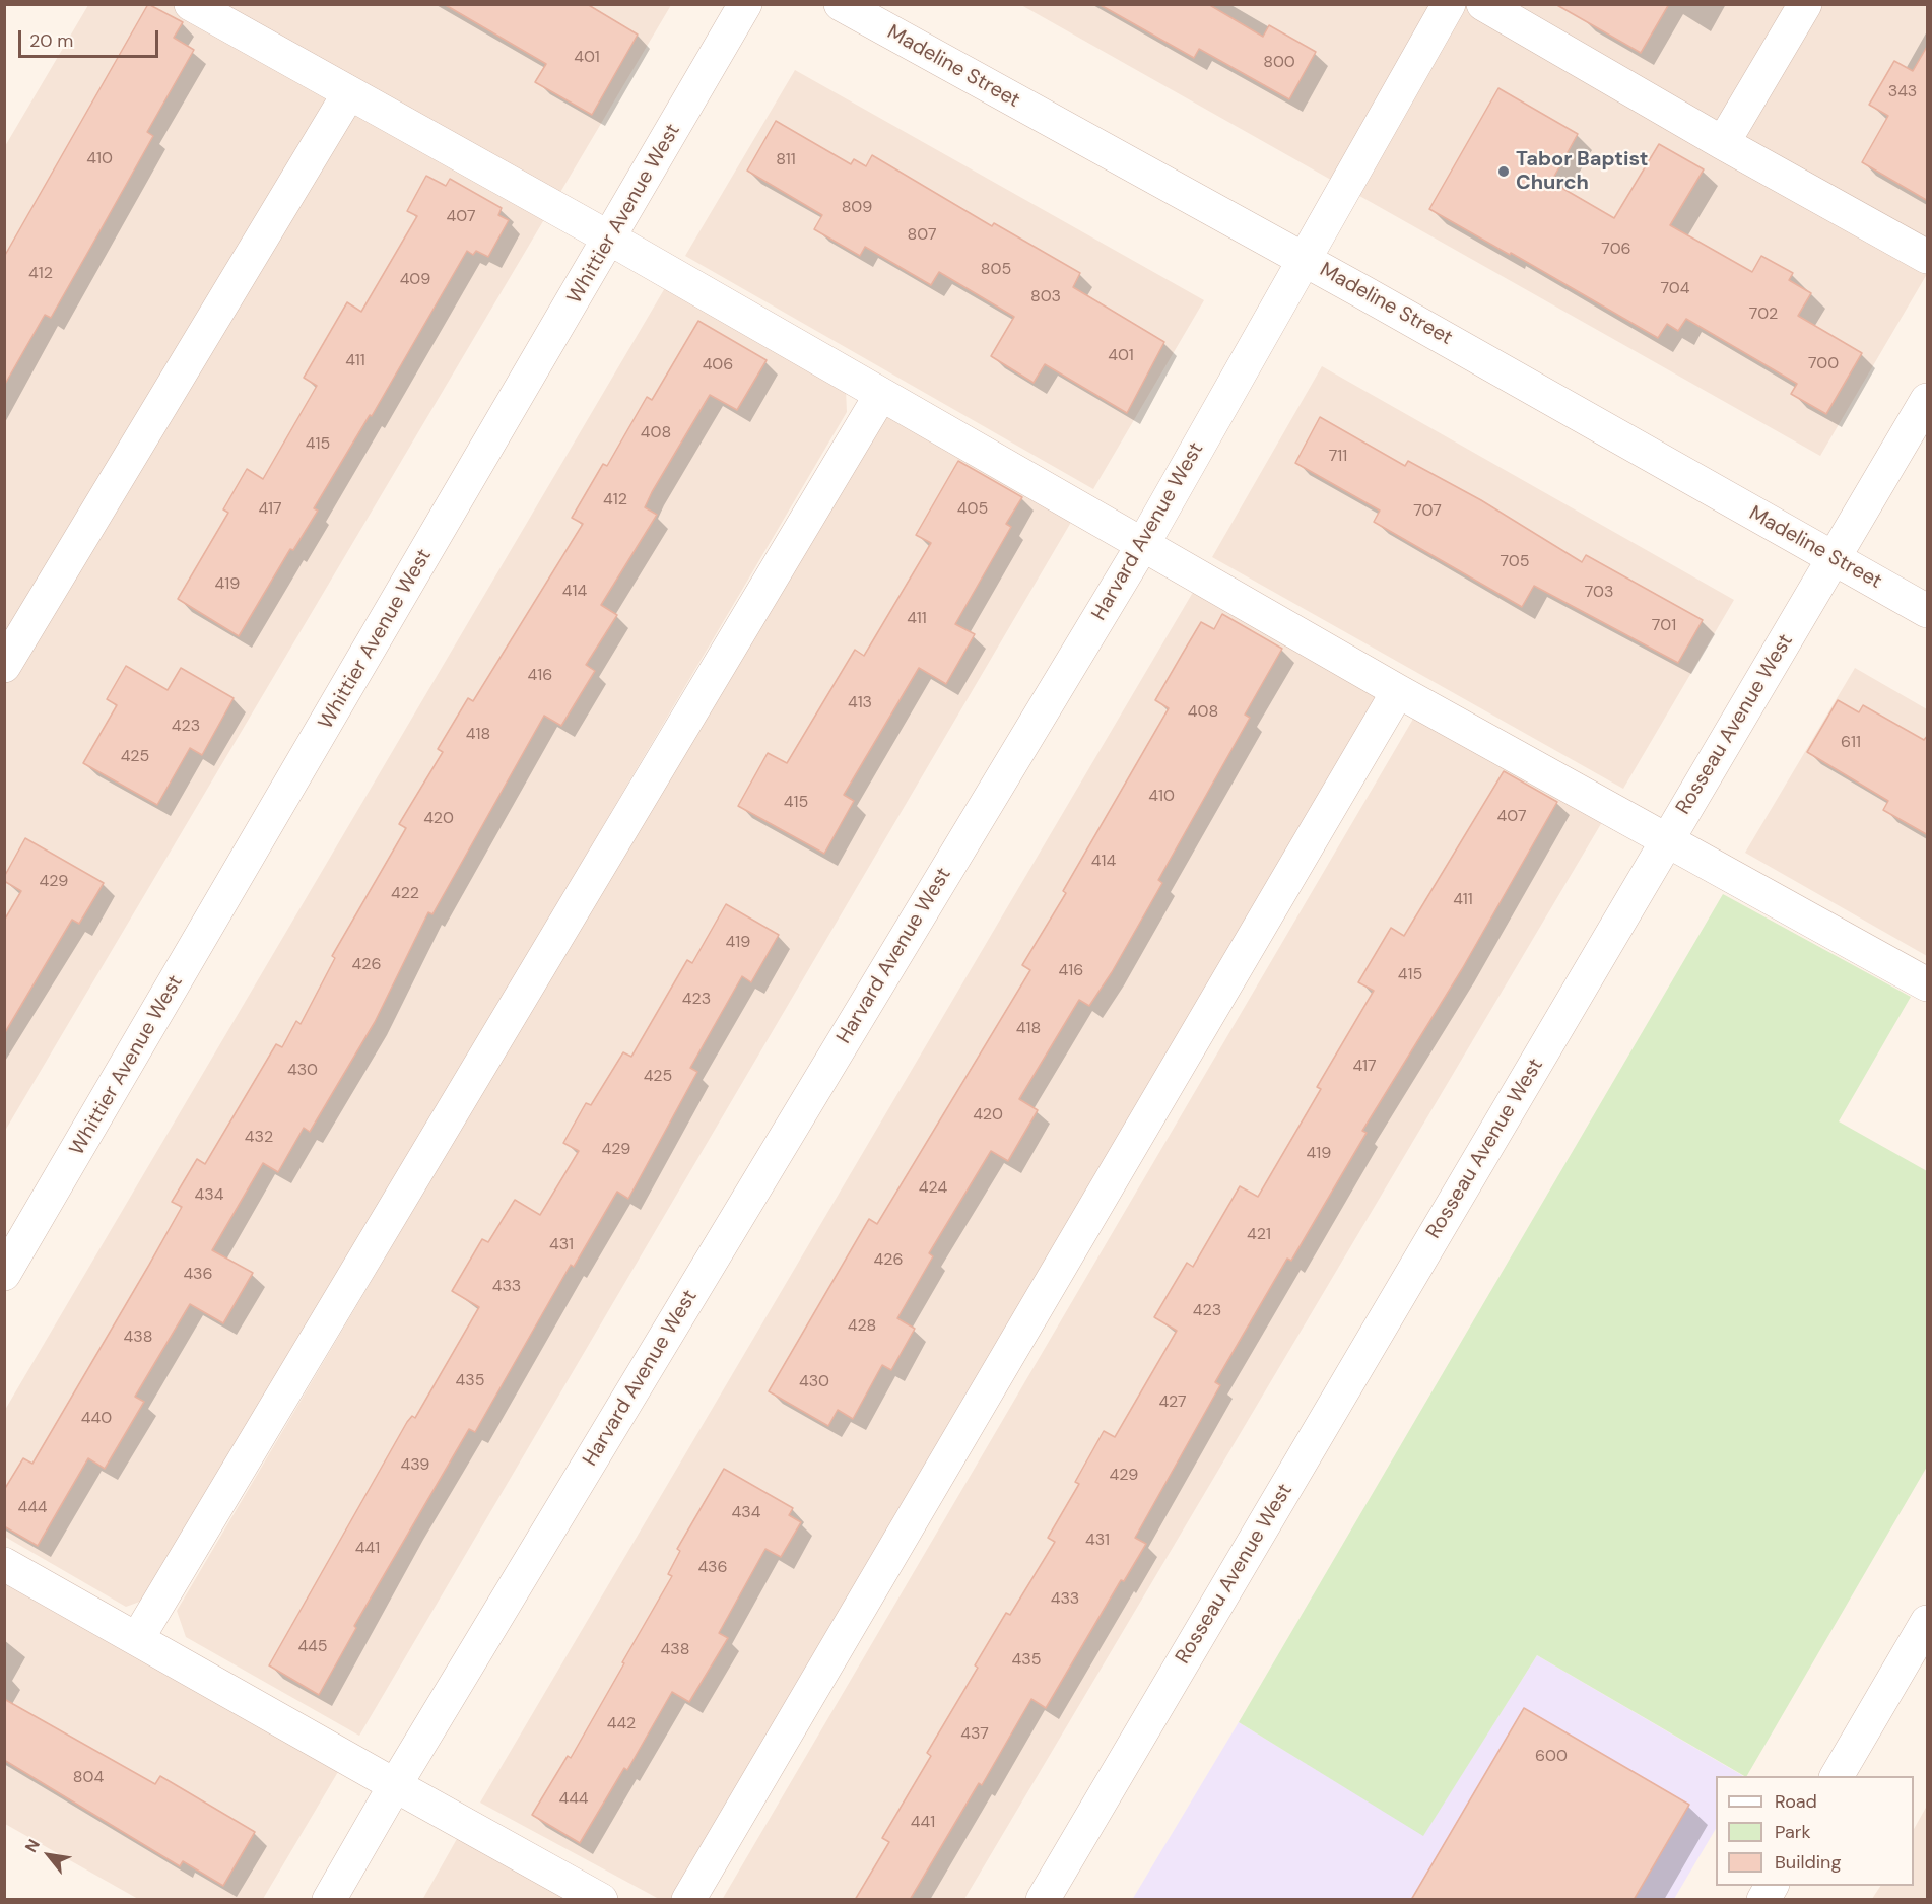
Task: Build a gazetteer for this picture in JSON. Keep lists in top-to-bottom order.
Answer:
{
  "streets": {
    "street": [
      "Madeline Street",
      "Whittier Avenue West",
      "Harvard Avenue West",
      "Rosseau Avenue West"
    ]
  },
  "crossings": [
    ["Madeline Street", "Harvard Avenue West"],
    ["Madeline Street", "Rosseau Avenue West"]
  ],
  "places": ["Tabor Baptist Church"],
  "house_numbers": [
    "401",
    "800",
    "343",
    "410",
    "811",
    "809",
    "407",
    "807",
    "706",
    "805",
    "412",
    "409",
    "704",
    "803",
    "702",
    "401",
    "411",
    "700",
    "406",
    "408",
    "415",
    "711",
    "412",
    "417",
    "405",
    "707",
    "705",
    "419",
    "414",
    "703",
    "411",
    "701",
    "416",
    "413",
    "408",
    "423",
    "418",
    "611",
    "425",
    "410",
    "415",
    "407",
    "420",
    "414",
    "429",
    "422",
    "411",
    "419",
    "426",
    "416",
    "415",
    "423",
    "418",
    "417",
    "430",
    "425",
    "420",
    "432",
    "429",
    "419",
    "424",
    "434",
    "421",
    "431",
    "426",
    "436",
    "433",
    "423",
    "428",
    "438",
    "435",
    "430",
    "427",
    "440",
    "439",
    "429",
    "444",
    "434",
    "431",
    "441",
    "436",
    "433",
    "445",
    "438",
    "435",
    "442",
    "437",
    "600",
    "804",
    "444",
    "441"
  ],
  "legend": ["Road", "Park", "Building"],
  "scale_bar": "20 m",
  "north": "top left"
}
